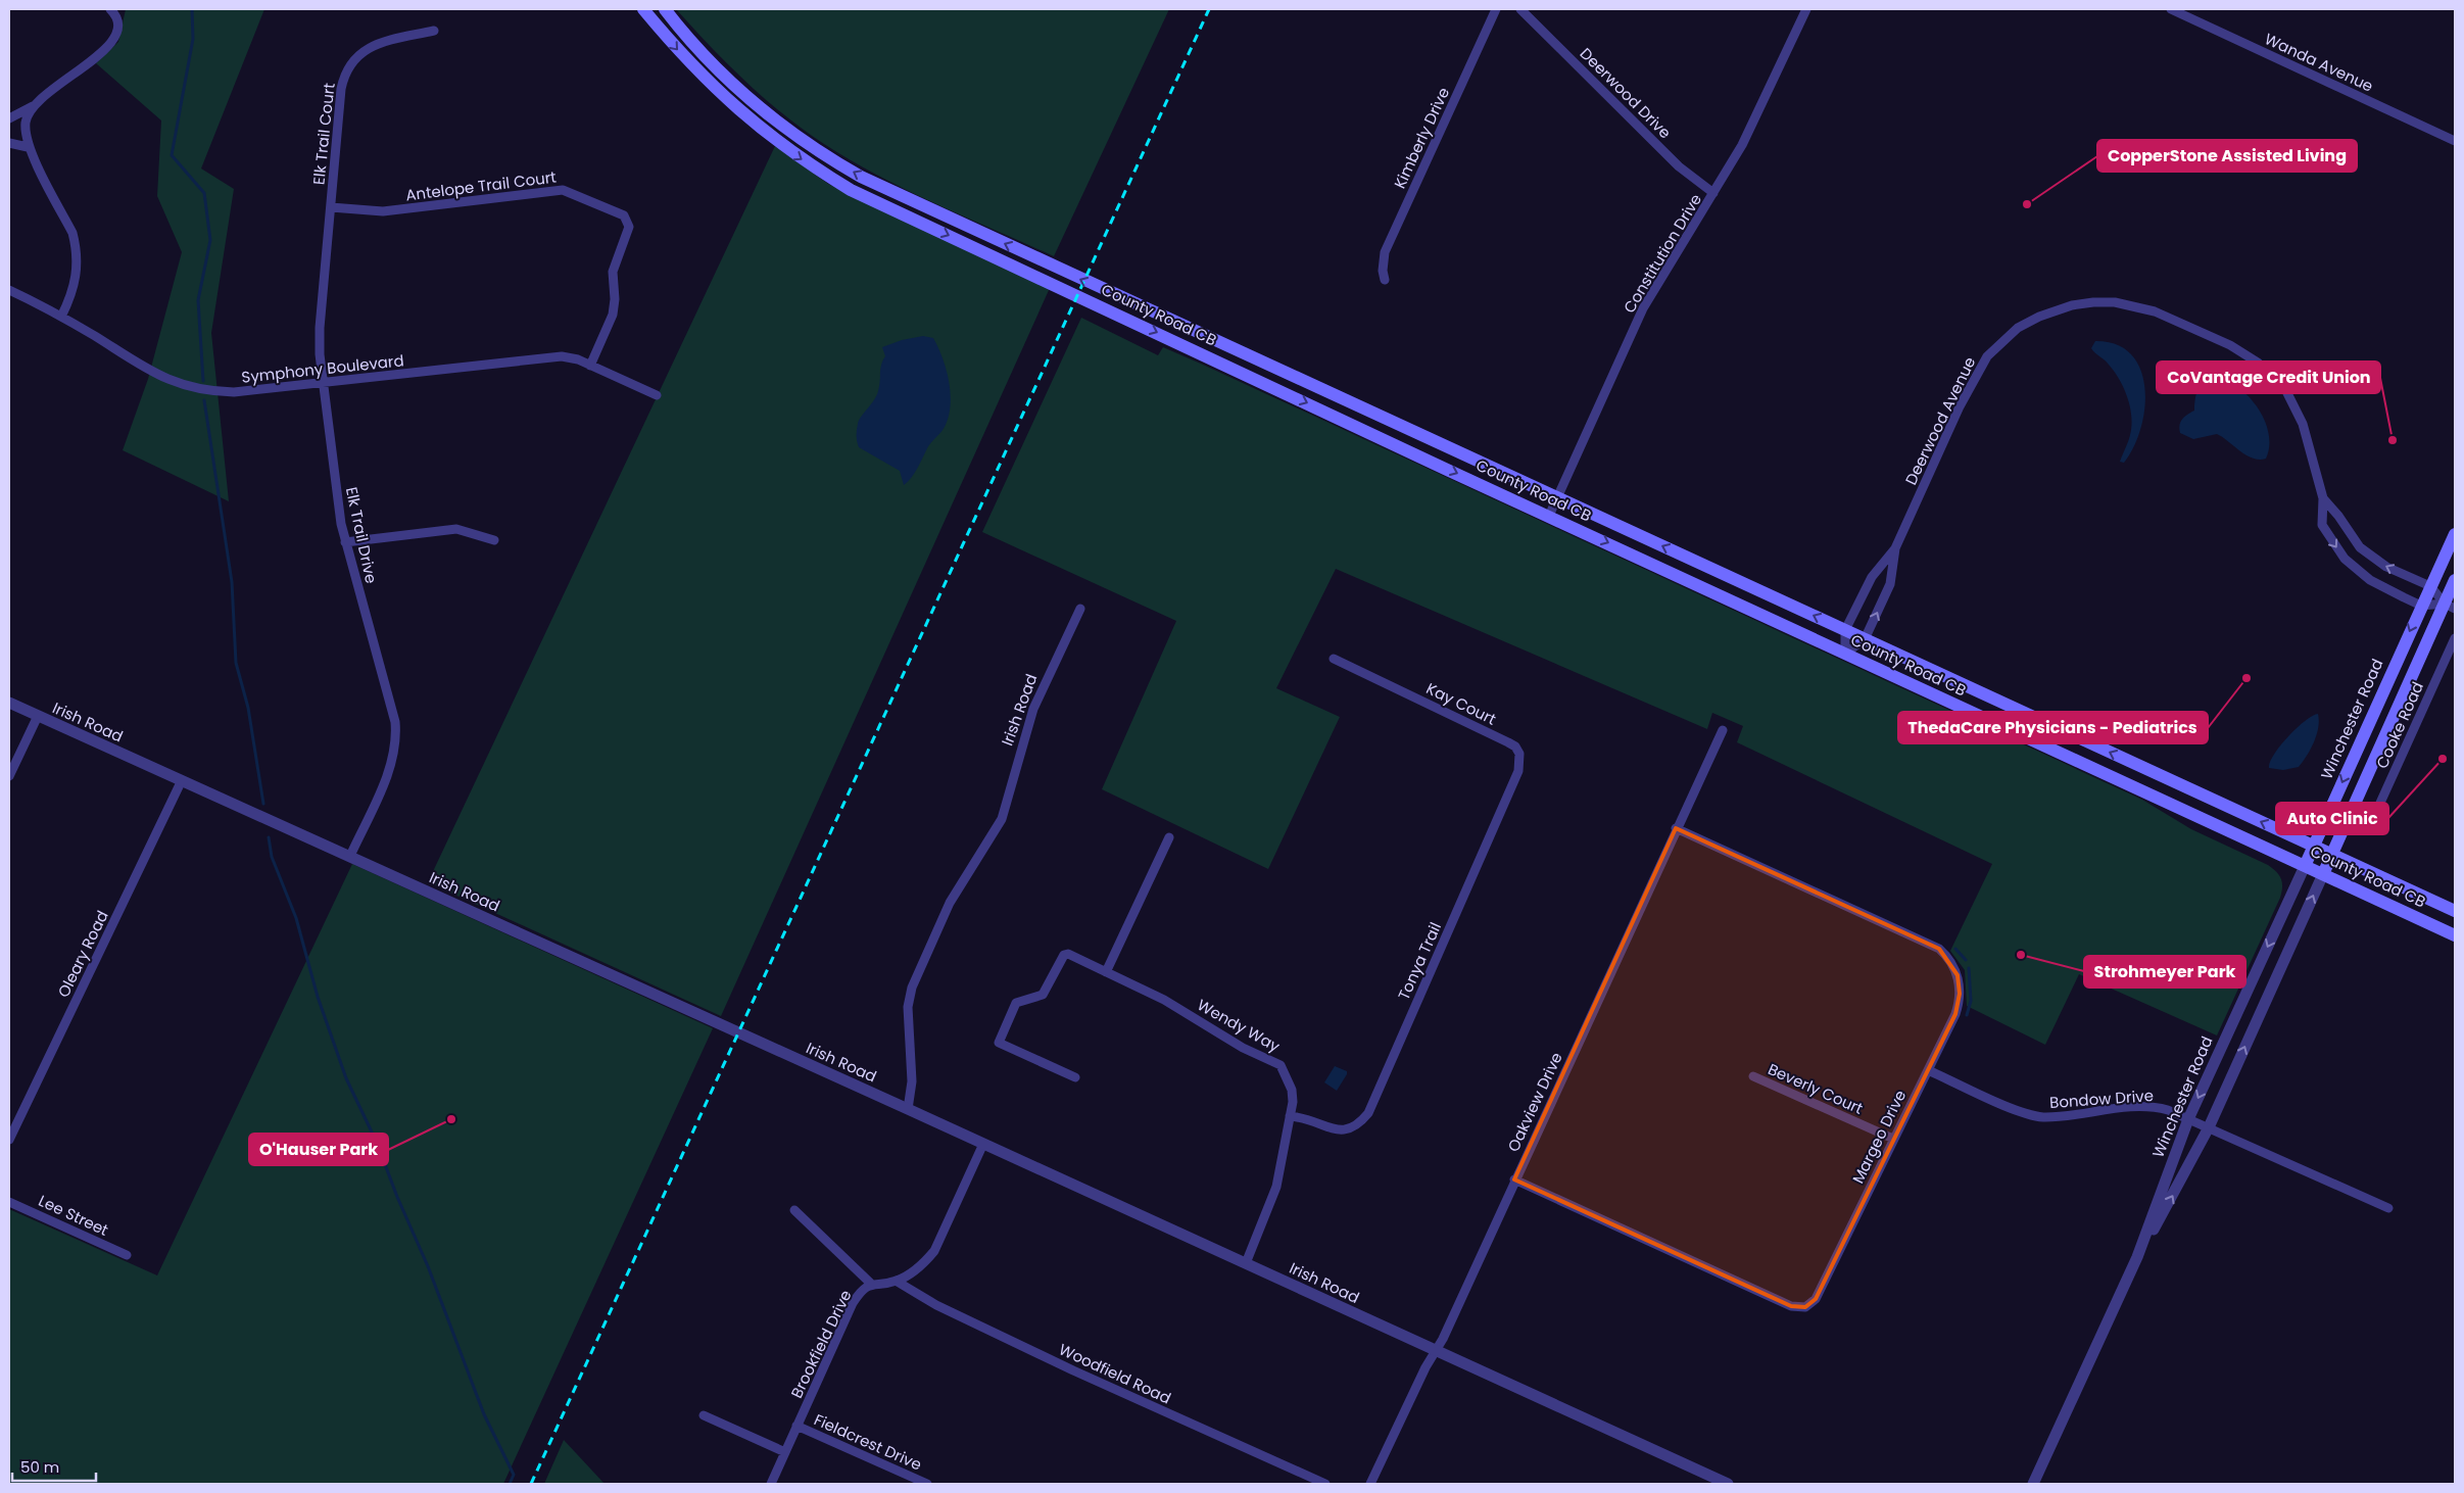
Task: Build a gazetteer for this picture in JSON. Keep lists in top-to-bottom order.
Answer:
{
  "streets": {
    "main road": ["County Road CB", "Winchester Road"],
    "street": [
      "Wanda Avenue",
      "Deerwood Drive",
      "Elk Trail Court",
      "Kimberly Drive",
      "Antelope Trail Court",
      "Constitution Drive",
      "Symphony Boulevard",
      "Deerwood Avenue",
      "Elk Trail Drive",
      "Kay Court",
      "Irish Road",
      "Cooke Road",
      "Oleary Road",
      "Tonya Trail",
      "Wendy Way",
      "Beverly Court",
      "Bondow Drive",
      "Oakview Drive",
      "Margeo Drive",
      "Lee Street",
      "Brookfield Drive",
      "Woodfield Road",
      "Fieldcrest Drive"
    ]
  },
  "crossings": [
    ["Deerwood Drive", "Constitution Drive"],
    ["Elk Trail Court", "Antelope Trail Court"],
    ["Elk Trail Court", "Elk Trail Drive"],
    ["Antelope Trail Court", "Symphony Boulevard"],
    ["Antelope Trail Court", "Elk Trail Drive"],
    ["Constitution Drive", "County Road CB"],
    ["County Road CB", "Deerwood Avenue"],
    ["County Road CB", "Winchester Road"],
    ["Symphony Boulevard", "Elk Trail Drive"],
    ["Deerwood Avenue", "Winchester Road"],
    ["Elk Trail Drive", "Irish Road"],
    ["Kay Court", "Tonya Trail"],
    ["Irish Road", "Oleary Road"],
    ["Irish Road", "Wendy Way"],
    ["Irish Road", "Oakview Drive"],
    ["Irish Road", "Brookfield Drive"],
    ["Winchester Road", "Bondow Drive"],
    ["Tonya Trail", "Wendy Way"],
    ["Beverly Court", "Margeo Drive"],
    ["Bondow Drive", "Margeo Drive"],
    ["Oakview Drive", "Margeo Drive"],
    ["Brookfield Drive", "Woodfield Road"],
    ["Brookfield Drive", "Fieldcrest Drive"]
  ],
  "places": [
    "CopperStone Assisted Living",
    "CoVantage Credit Union",
    "ThedaCare Physicians - Pediatrics",
    "Auto Clinic",
    "Strohmeyer Park",
    "O'Hauser Park"
  ],
  "scale_bar": "50 m"
}
